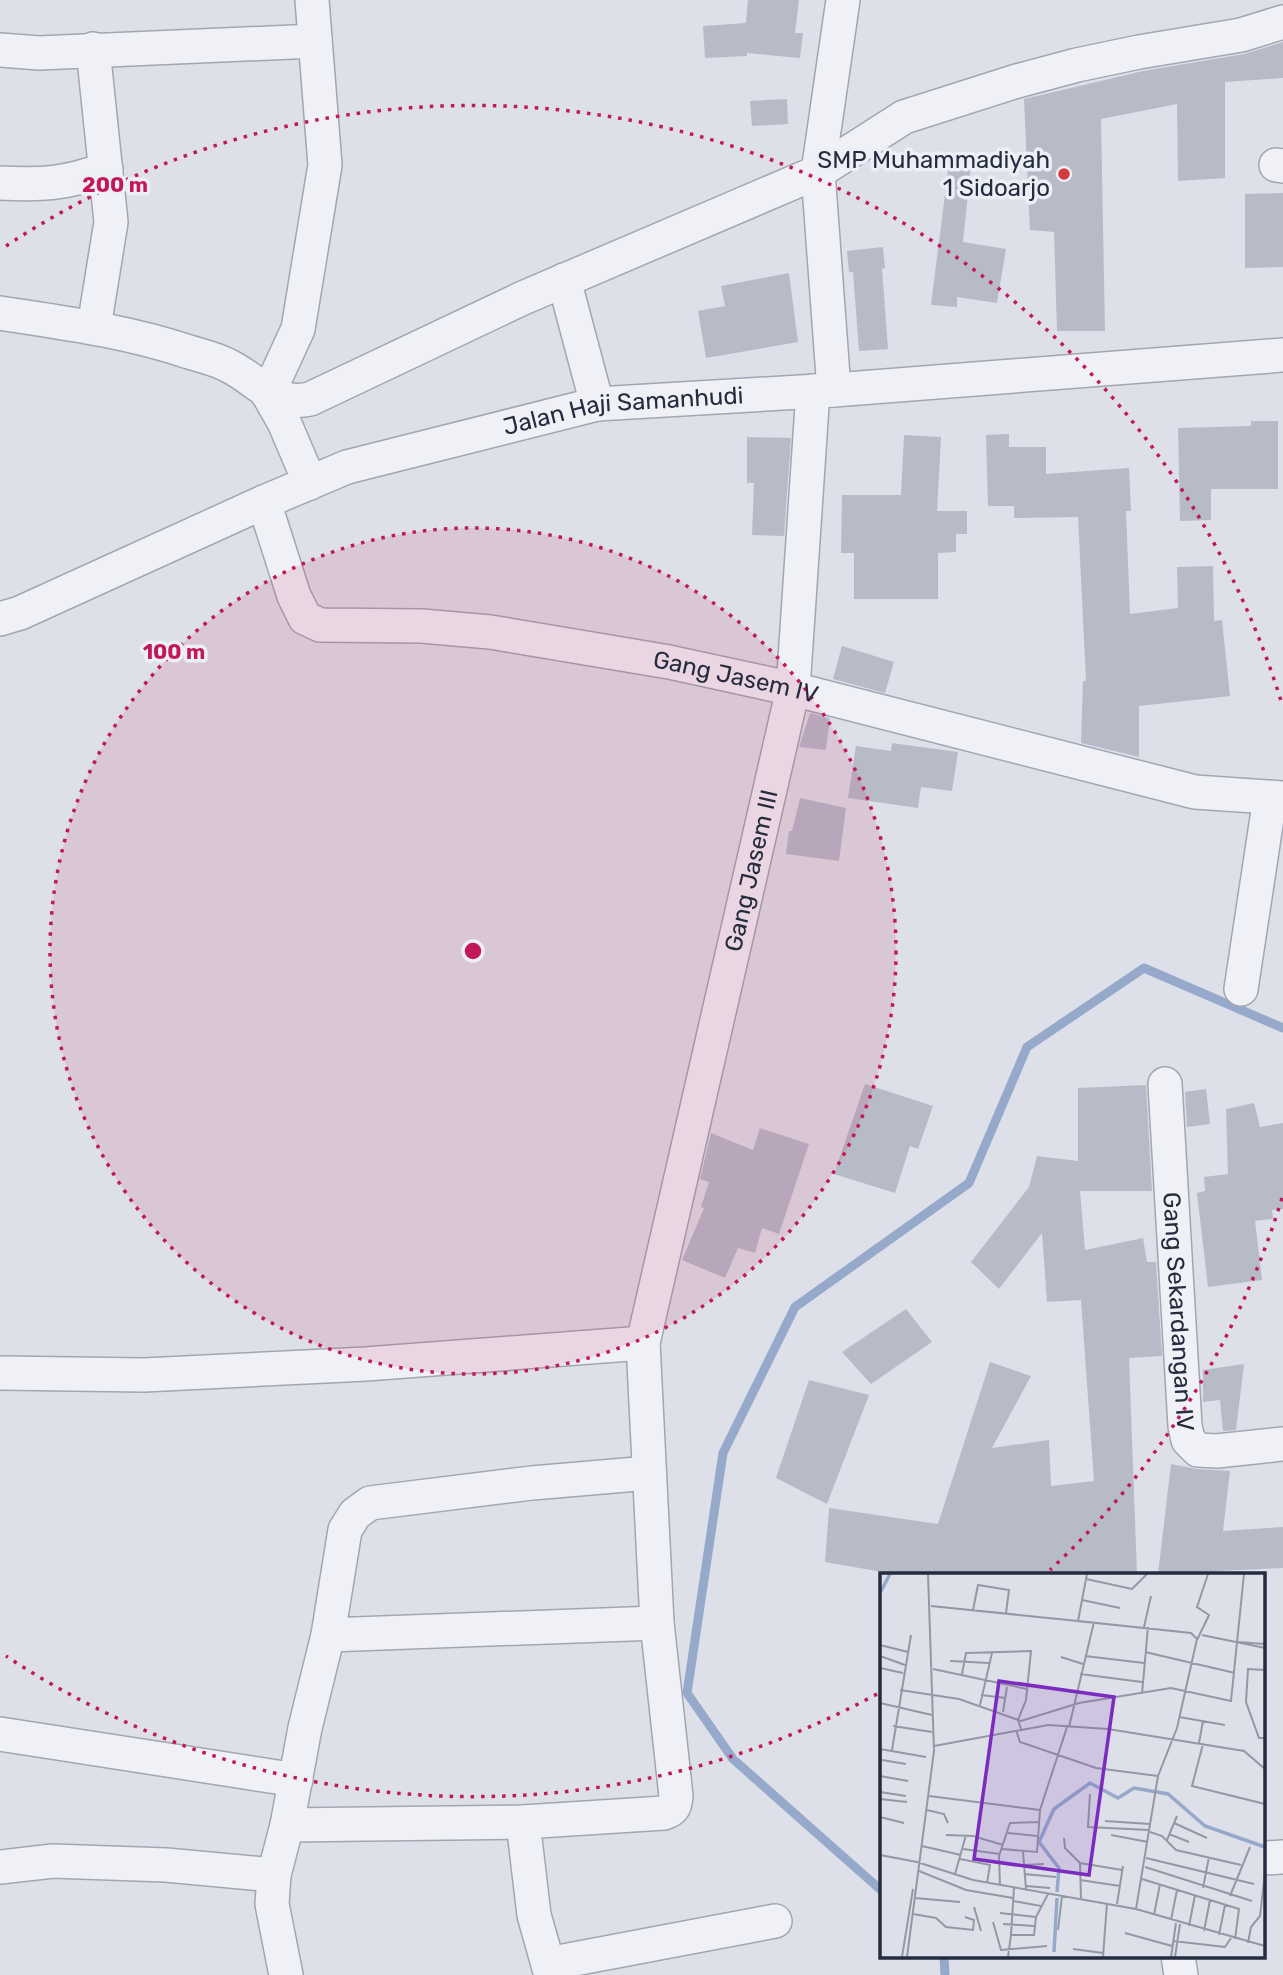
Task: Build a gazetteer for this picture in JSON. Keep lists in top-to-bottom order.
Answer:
{
  "streets": {
    "street": [
      "Jalan Haji Samanhudi",
      "Gang Jasem IV",
      "Gang Jasem III",
      "Gang Sekardangan IV"
    ]
  },
  "crossings": [
    ["Jalan Haji Samanhudi", "Gang Jasem IV"],
    ["Jalan Haji Samanhudi", "Gang Jasem III"],
    ["Gang Jasem IV", "Gang Jasem III"]
  ],
  "places": ["SMP Muhammadiyah 1 Sidoarjo"],
  "rings": ["200 m", "100 m"]
}
